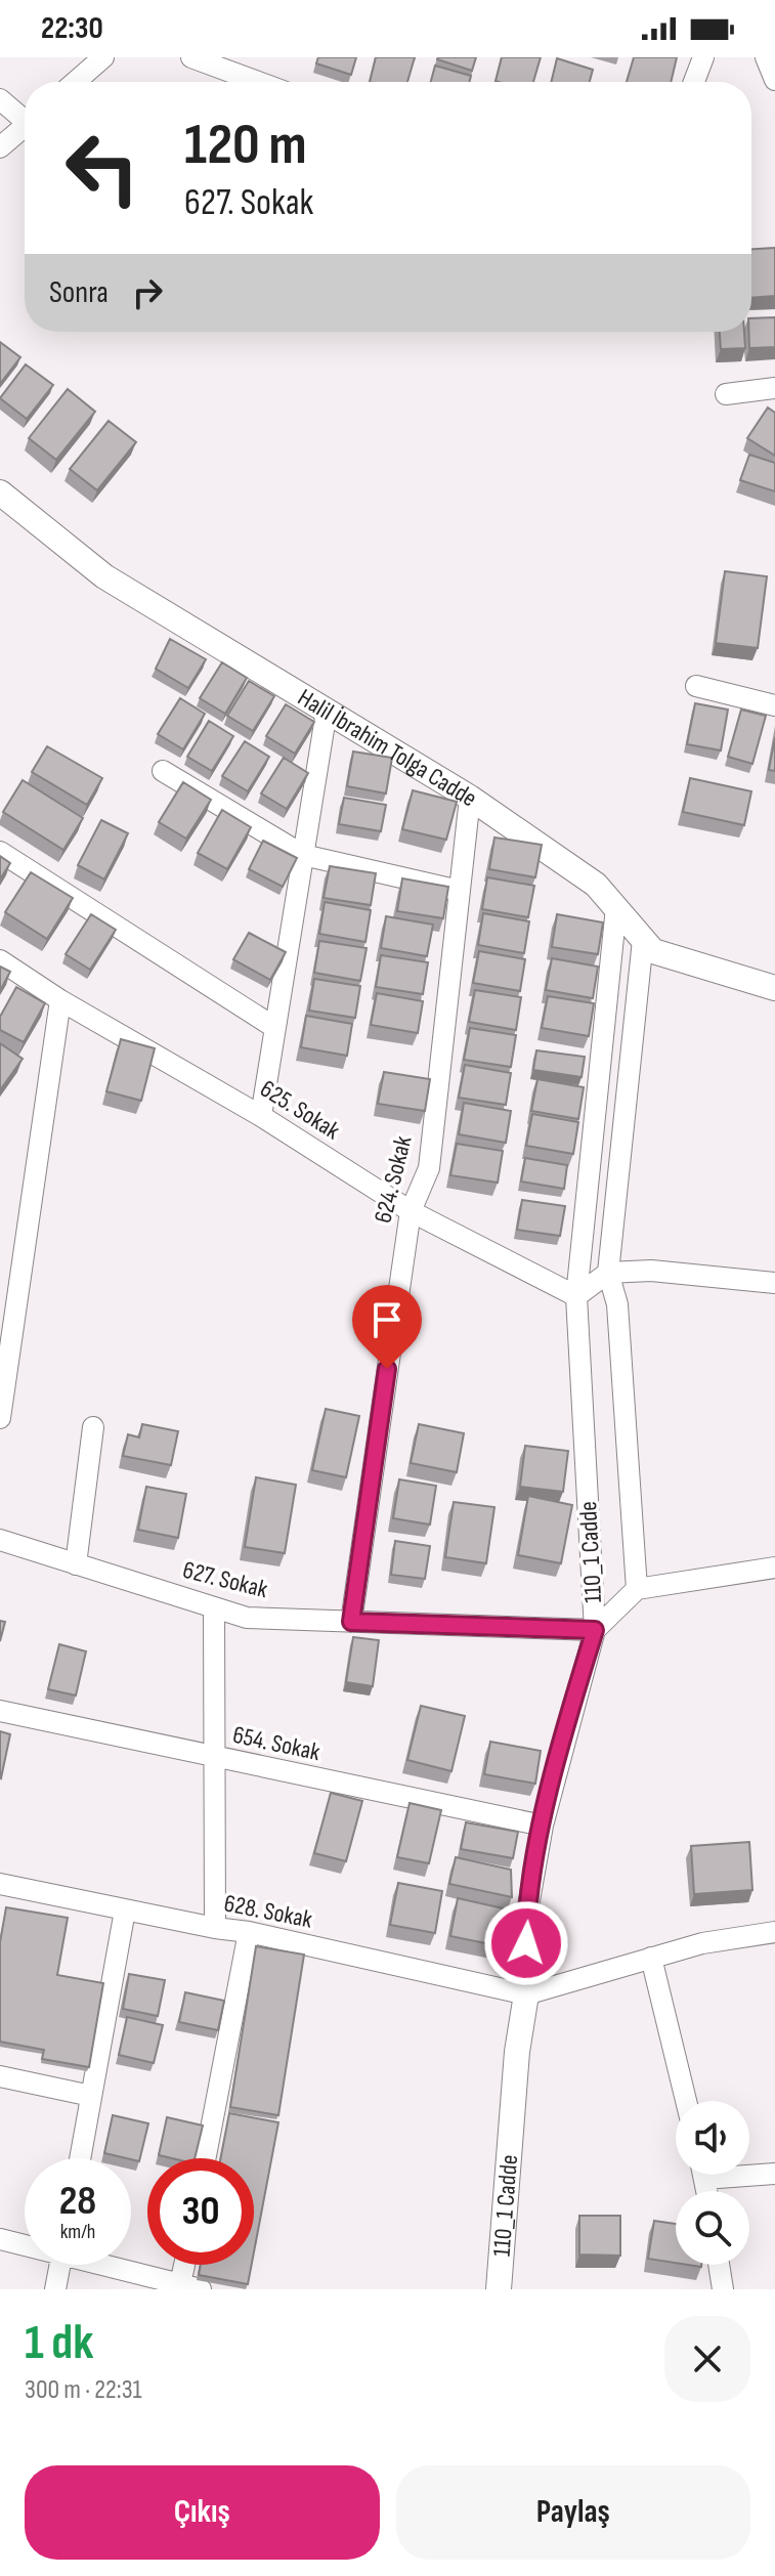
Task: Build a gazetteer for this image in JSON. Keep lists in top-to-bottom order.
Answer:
{
  "streets": {
    "street": [
      "Halil İbrahim Tolga Cadde",
      "625. Sokak",
      "624. Sokak",
      "110_1 Cadde",
      "627. Sokak",
      "654. Sokak",
      "628. Sokak"
    ]
  },
  "crossings": [
    ["Halil İbrahim Tolga Cadde", "624. Sokak"],
    ["Halil İbrahim Tolga Cadde", "110_1 Cadde"],
    ["625. Sokak", "624. Sokak"],
    ["625. Sokak", "110_1 Cadde"],
    ["624. Sokak", "627. Sokak"],
    ["110_1 Cadde", "627. Sokak"],
    ["110_1 Cadde", "654. Sokak"],
    ["110_1 Cadde", "628. Sokak"]
  ],
  "page": {
    "status": "22:30",
    "turn": ["120 m", "627. Sokak"],
    "then": "Sonra",
    "speed": "28 km/h",
    "limit": "30",
    "heading": ["1 dk", "300 m · 22:31"],
    "buttons": ["Çıkış", "Paylaş"]
  }
}
